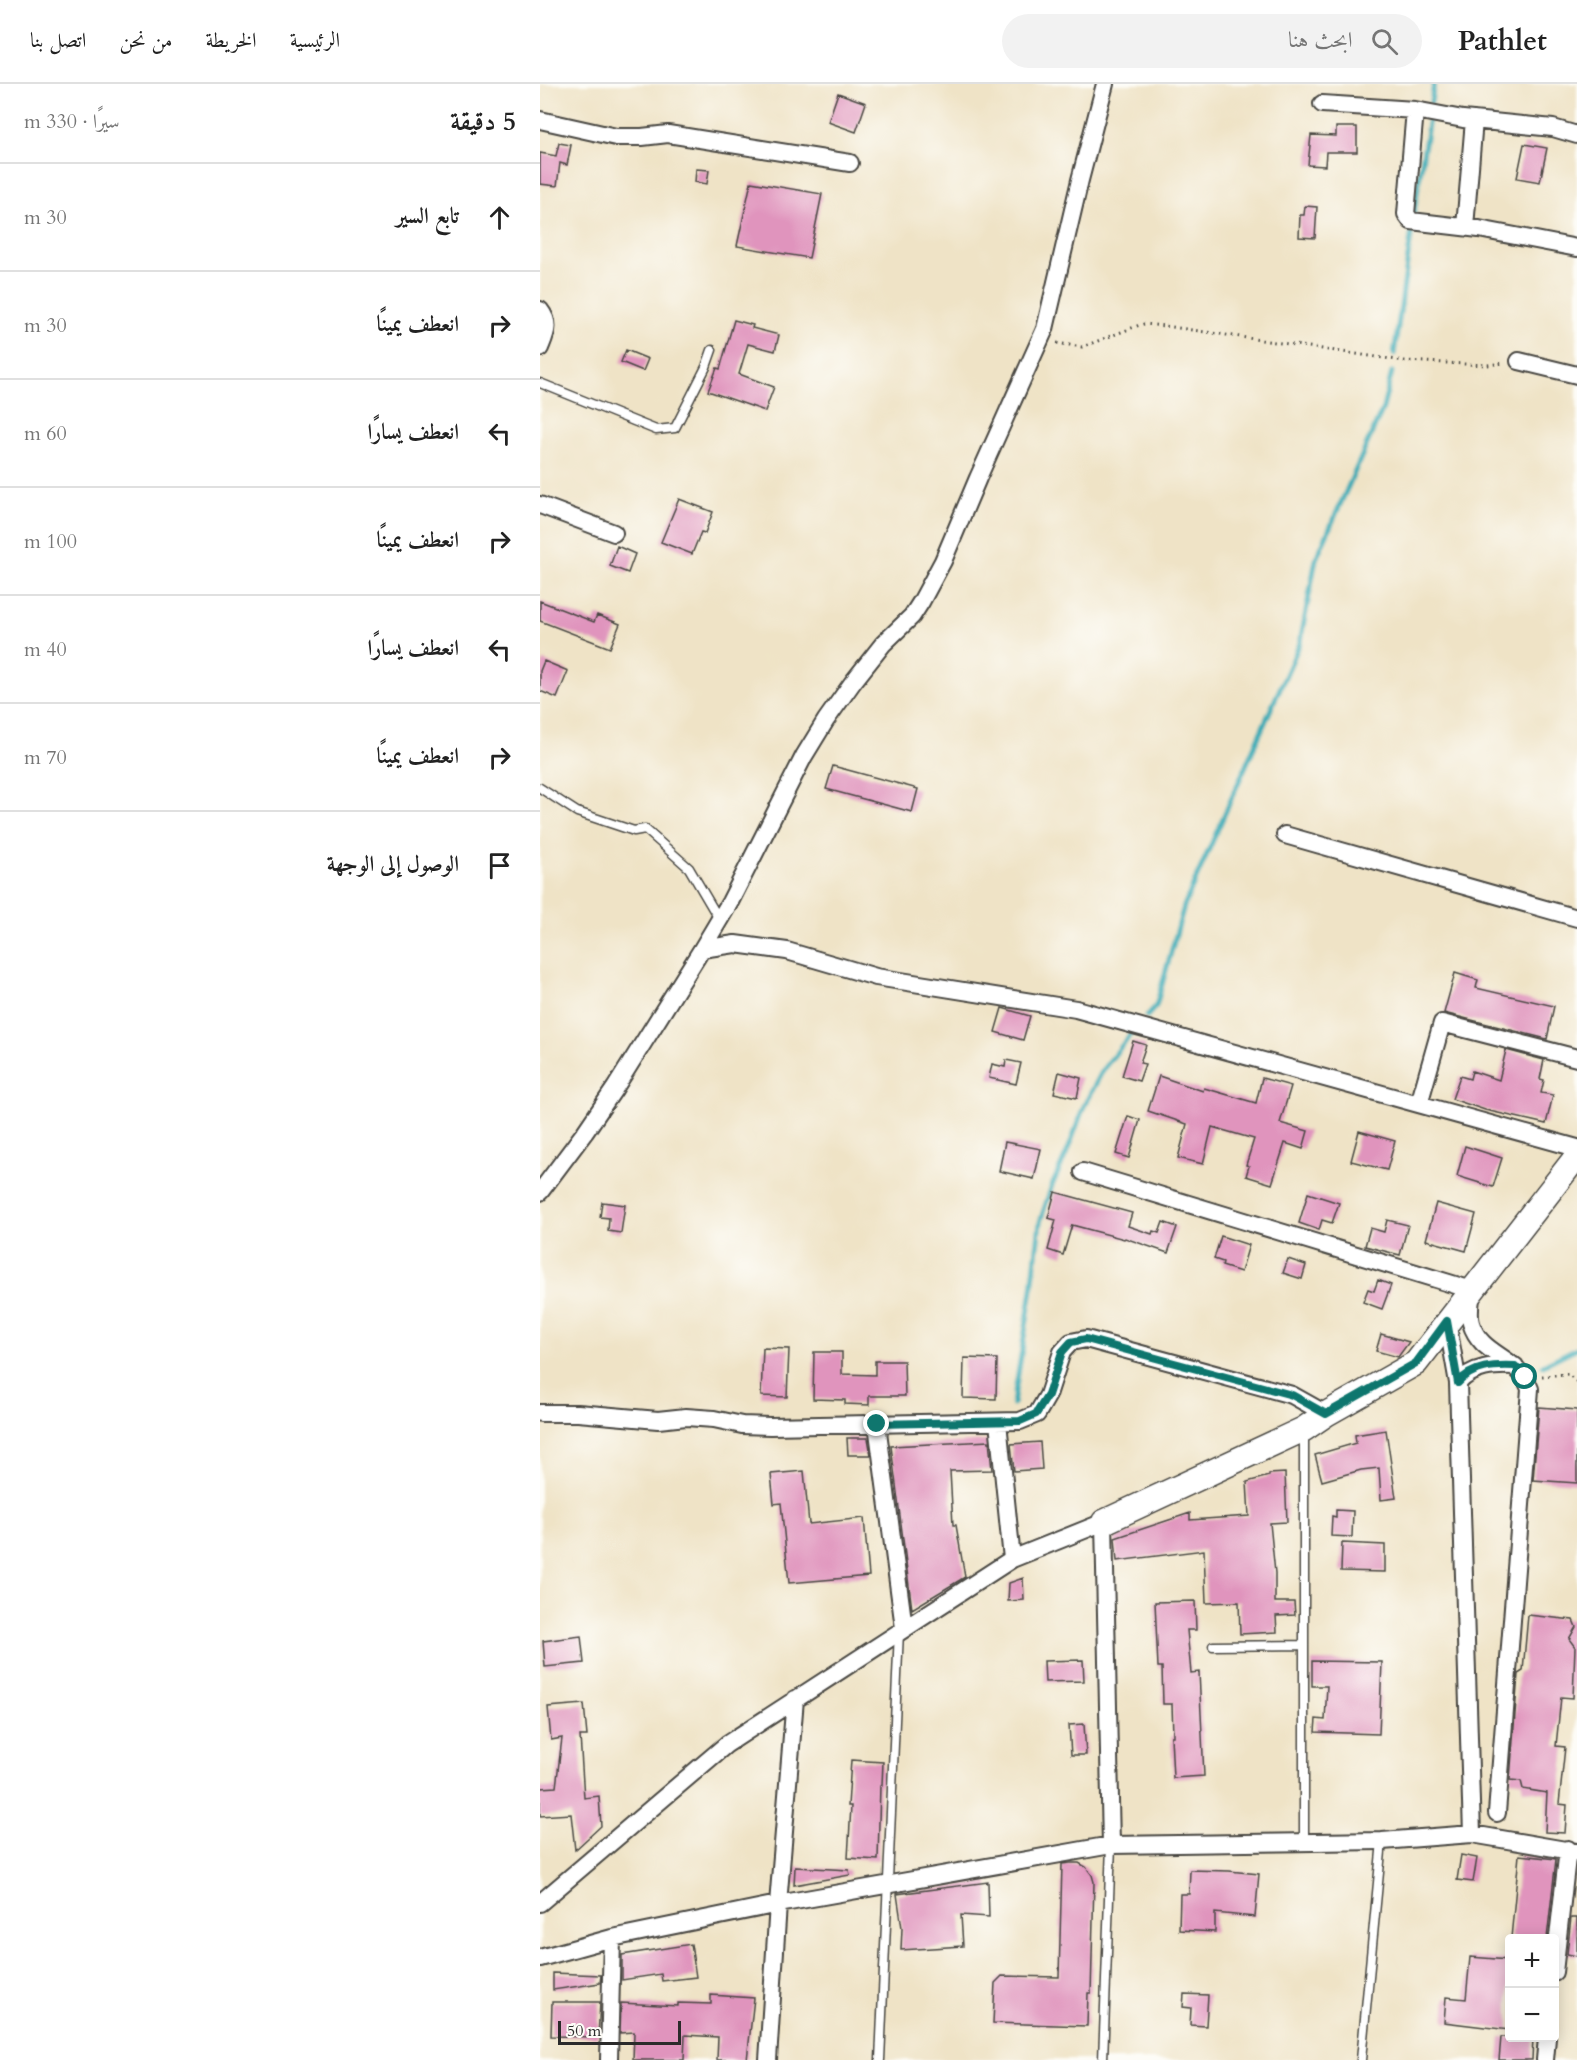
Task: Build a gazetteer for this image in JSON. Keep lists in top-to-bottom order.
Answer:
{
  "scale_bar": "50 m",
  "page": {
    "header": "Pathlet",
    "search": "ابحث هنا",
    "nav": [
      "الرئيسية",
      "الخريطة",
      "من نحن",
      "اتصل بنا"
    ],
    "heading": ["5 دقيقة", "سيرًا · 330 m"],
    "list": [
      ["تابع السير", "30 m"],
      ["انعطف يمينًا", "30 m"],
      ["انعطف يسارًا", "60 m"],
      ["انعطف يمينًا", "100 m"],
      ["انعطف يسارًا", "40 m"],
      ["انعطف يمينًا", "70 m"],
      "الوصول إلى الوجهة"
    ],
    "map_buttons": ["+", "−"],
    "scale": "50 m"
  }
}
